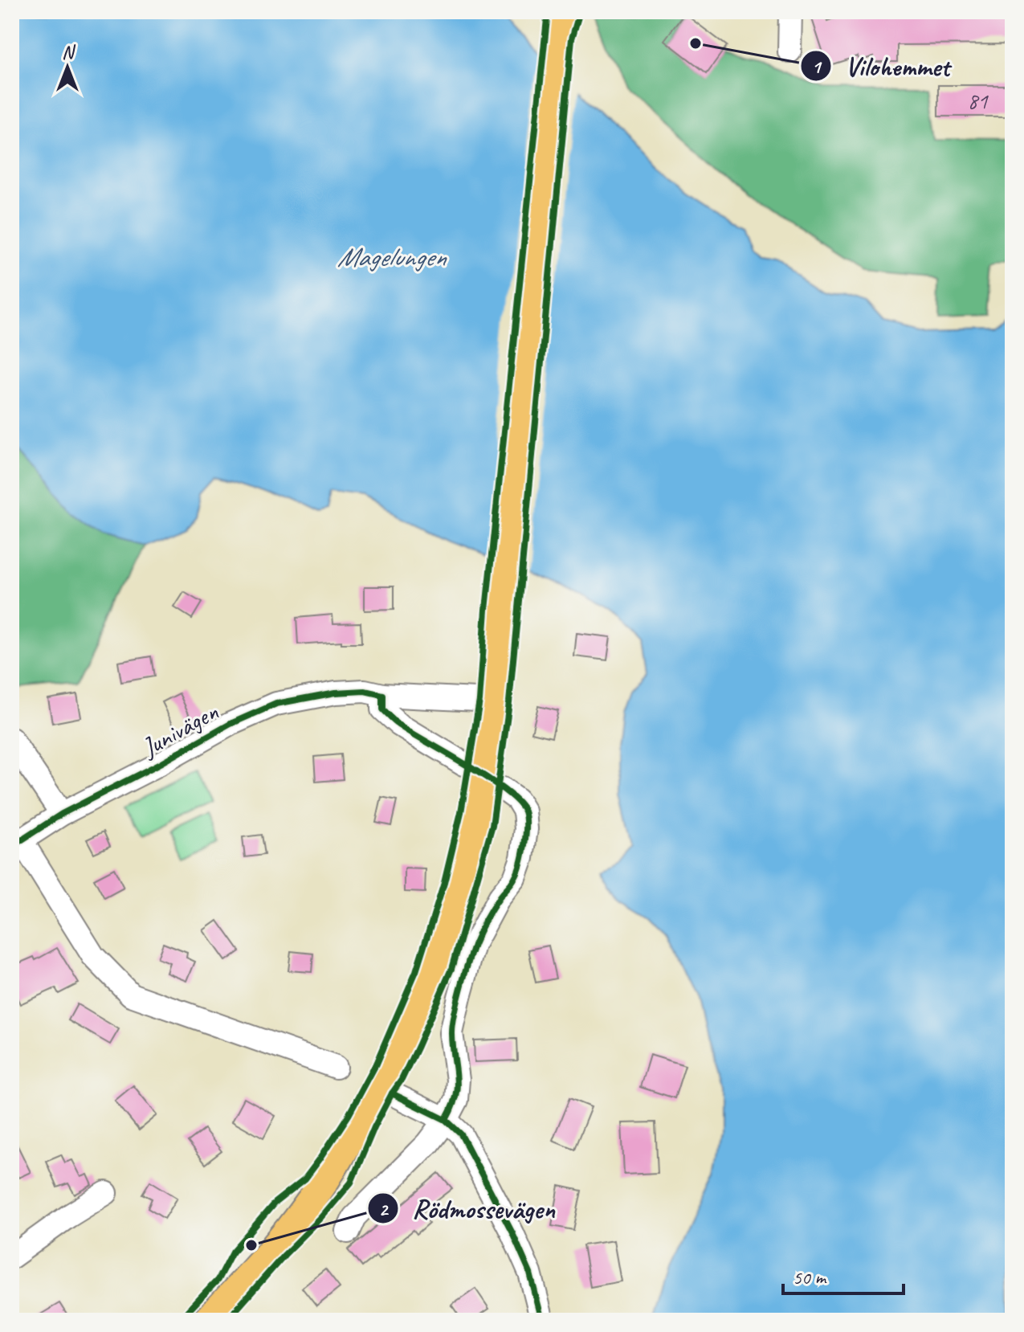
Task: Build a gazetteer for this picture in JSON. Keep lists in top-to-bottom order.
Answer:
{
  "streets": {
    "street": ["Junivägen"]
  },
  "water": ["Magelungen"],
  "places": ["Vilohemmet", "Rödmossevägen"],
  "house_numbers": ["81"],
  "scale_bar": "50 m",
  "north": "top"
}
